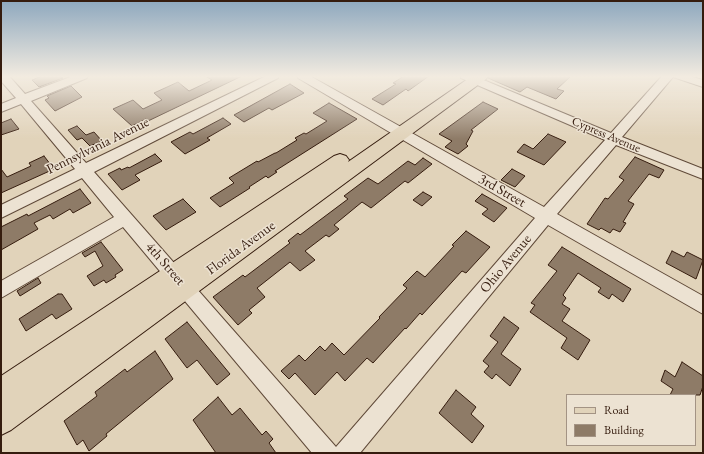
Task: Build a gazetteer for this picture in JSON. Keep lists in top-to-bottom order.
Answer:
{
  "streets": {
    "main road": ["Florida Avenue"],
    "street": [
      "Cypress Avenue",
      "Pennsylvania Avenue",
      "3rd Street",
      "4th Street",
      "Ohio Avenue"
    ]
  },
  "crossings": [
    ["Cypress Avenue", "Ohio Avenue"],
    ["Pennsylvania Avenue", "4th Street"],
    ["3rd Street", "Florida Avenue"],
    ["3rd Street", "Ohio Avenue"],
    ["Florida Avenue", "4th Street"]
  ],
  "legend": ["Road", "Building"]
}
